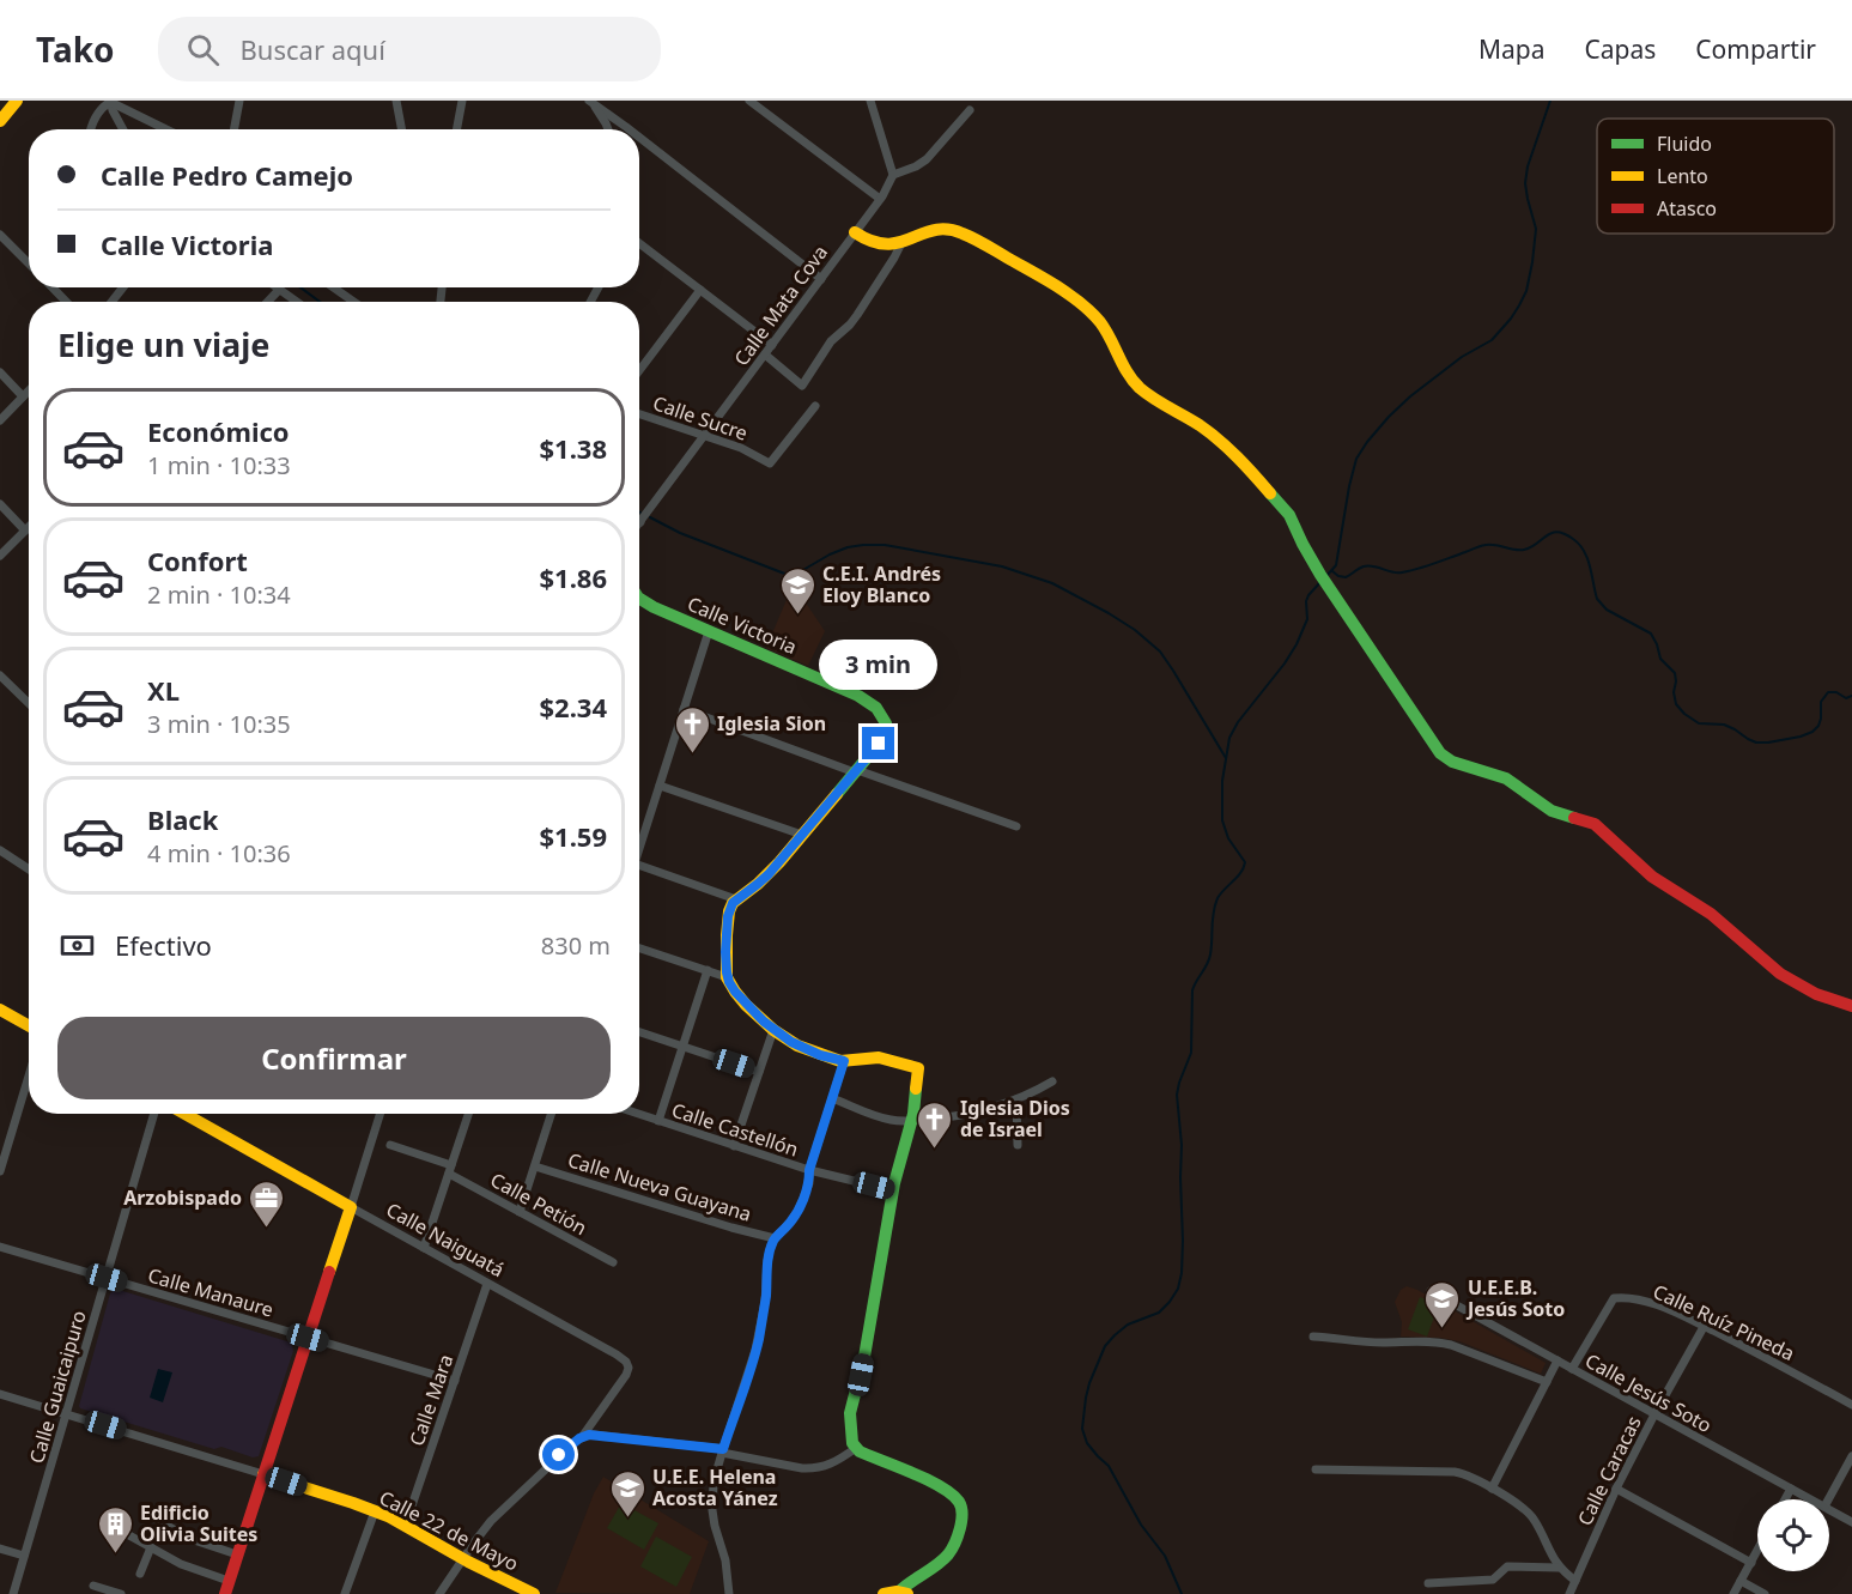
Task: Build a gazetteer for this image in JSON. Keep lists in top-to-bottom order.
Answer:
{
  "streets": {
    "street": [
      "Calle Mata Cova",
      "Calle Sucre",
      "Calle Victoria",
      "Calle Castellón",
      "Calle Nueva Guayana",
      "Calle Petión",
      "Calle Naiguatá",
      "Calle Manaure",
      "Calle Ruíz Pineda",
      "Calle Guaicaipuro",
      "Calle Jesús Soto",
      "Calle Mara",
      "Calle Caracas",
      "Calle 22 de Mayo"
    ]
  },
  "crossings": [
    ["Calle Mata Cova", "Calle Sucre"],
    ["Calle Naiguatá", "Calle Mara"],
    ["Calle Manaure", "Calle Guaicaipuro"],
    ["Calle Manaure", "Calle Mara"],
    ["Calle Ruíz Pineda", "Calle Jesús Soto"],
    ["Calle Ruíz Pineda", "Calle Caracas"],
    ["Calle Jesús Soto", "Calle Caracas"],
    ["Calle Mara", "Calle 22 de Mayo"]
  ],
  "places": {
    "school or university": ["C.E.I. Andrés Eloy Blanco", "U.E.E.B. Jesús Soto", "U.E.E. Helena Acosta Yánez"],
    "church": ["Iglesia Sion", "Iglesia Dios de Israel"],
    "office": ["Arzobispado"],
    "building": ["Edificio Olivia Suites"]
  },
  "legend": ["Fluido", "Lento", "Atasco"],
  "page": {
    "header": "Tako",
    "search": "Buscar aquí",
    "nav": ["Mapa", "Capas", "Compartir"],
    "banner": ["Calle Pedro Camejo", "Calle Victoria"],
    "heading": "Elige un viaje",
    "list": [
      {
        "name": "Económico",
        "note": "1 min · 10:33",
        "value": "$1.38"
      },
      {
        "name": "Confort",
        "note": "2 min · 10:34",
        "value": "$1.86"
      },
      {
        "name": "XL",
        "note": "3 min · 10:35",
        "value": "$2.34"
      },
      {
        "name": "Black",
        "note": "4 min · 10:36",
        "value": "$1.59"
      }
    ],
    "bubble": "3 min",
    "pay": ["Efectivo", "830 m"],
    "buttons": "Confirmar"
  }
}
